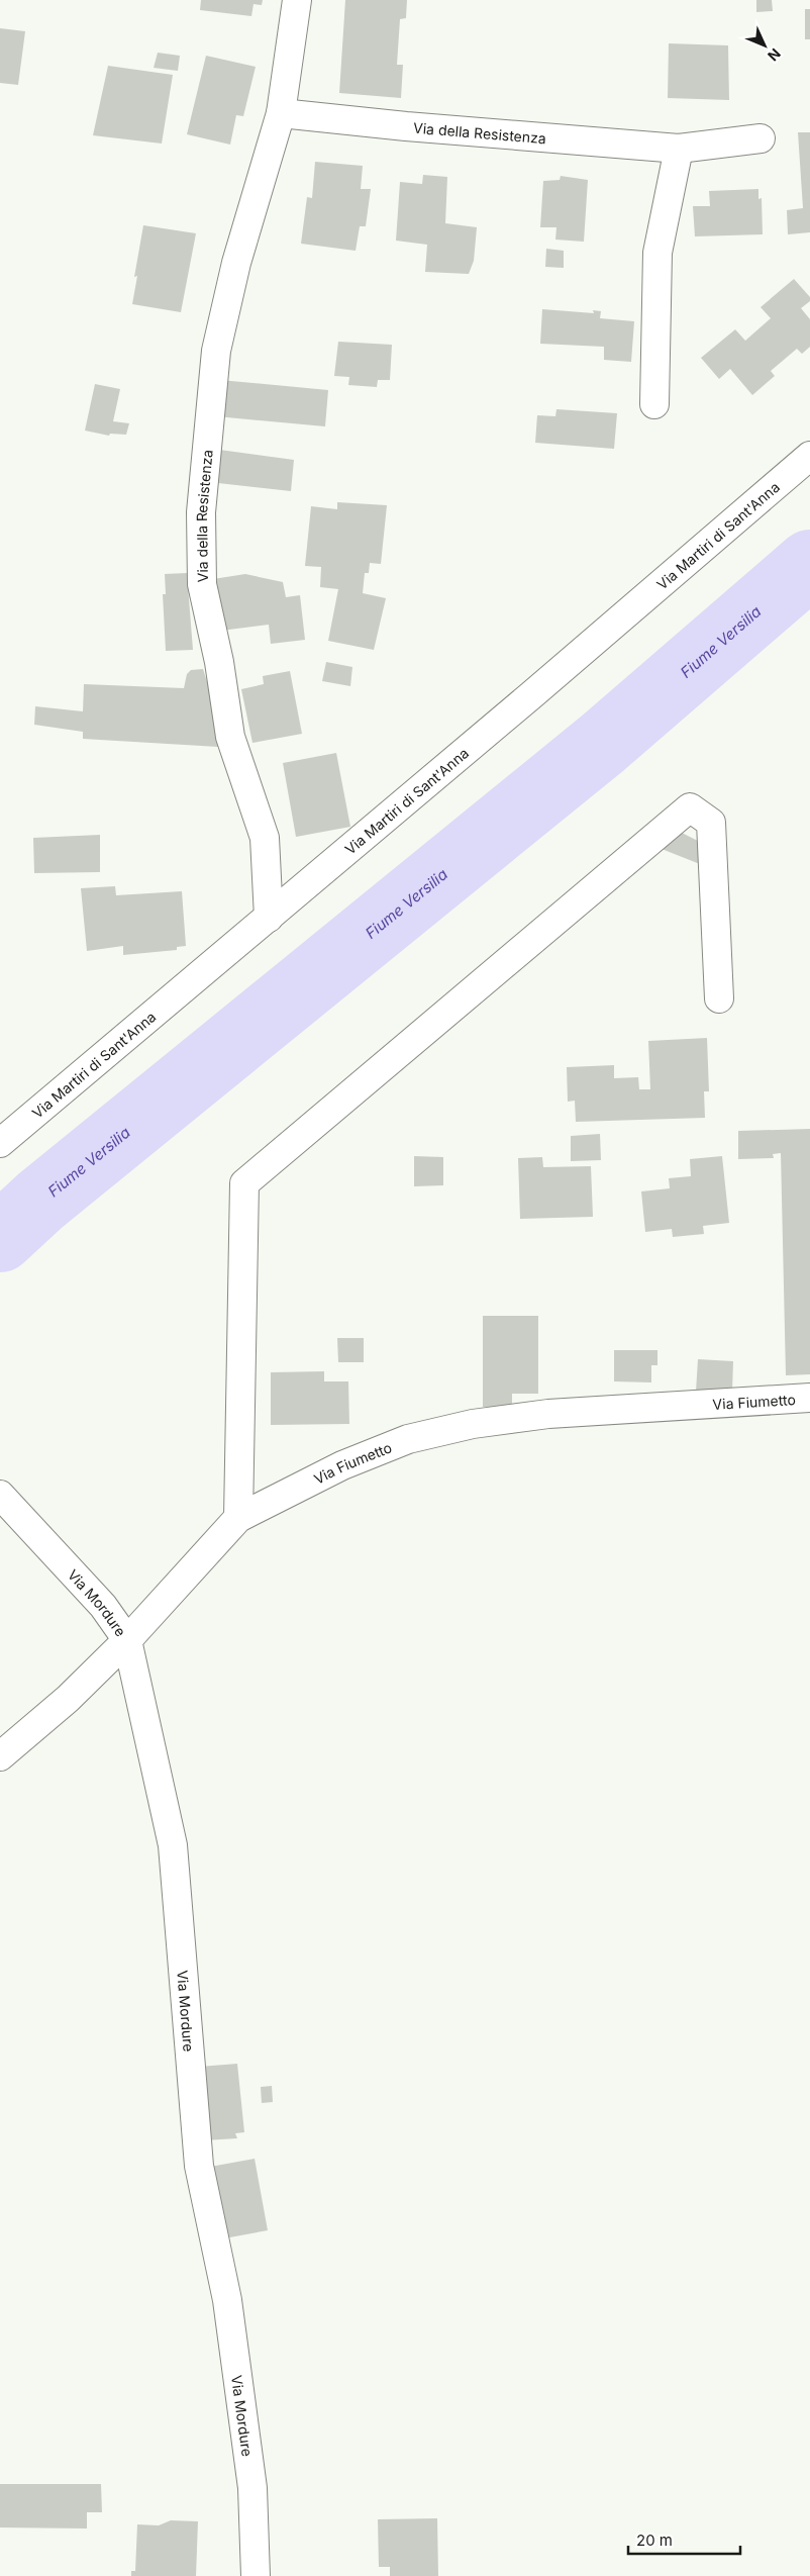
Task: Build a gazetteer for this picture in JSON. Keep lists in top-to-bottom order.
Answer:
{
  "streets": {
    "street": [
      "Via della Resistenza",
      "Via Martiri di Sant'Anna",
      "Via Fiumetto",
      "Via Mordure"
    ]
  },
  "crossings": [
    ["Via della Resistenza", "Via Martiri di Sant'Anna"],
    ["Via Fiumetto", "Via Mordure"]
  ],
  "water": ["Fiume Versilia"],
  "scale_bar": "20 m",
  "north": "bottom right"
}
